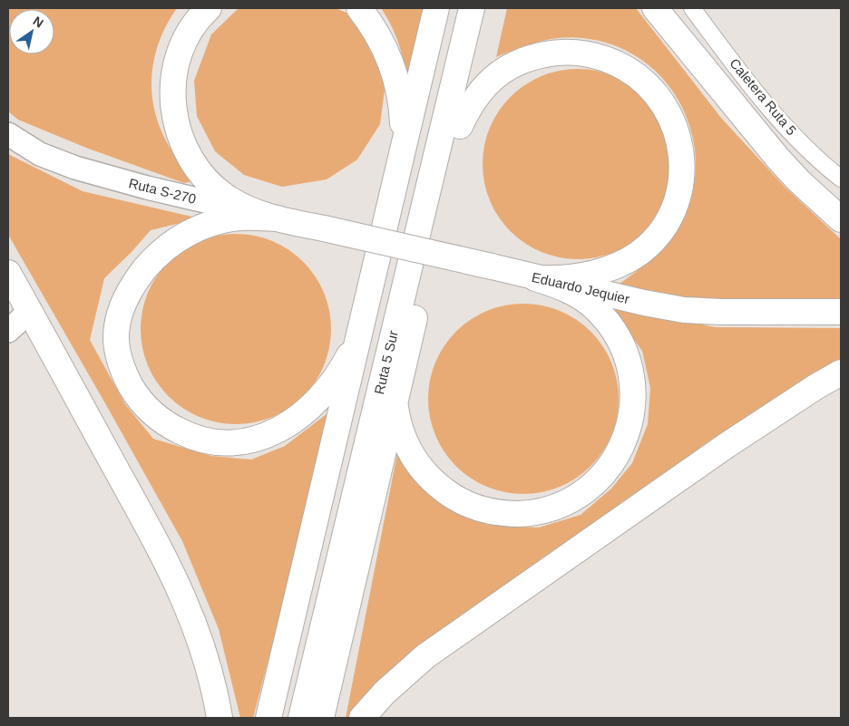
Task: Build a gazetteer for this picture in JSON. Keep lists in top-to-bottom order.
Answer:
{
  "streets": {
    "highway": ["Ruta S-270", "Eduardo Jequier", "Ruta 5 Sur"],
    "street": ["Caletera Ruta 5"]
  },
  "crossings": [
    ["Ruta S-270", "Eduardo Jequier"]
  ],
  "north": "top right"
}
